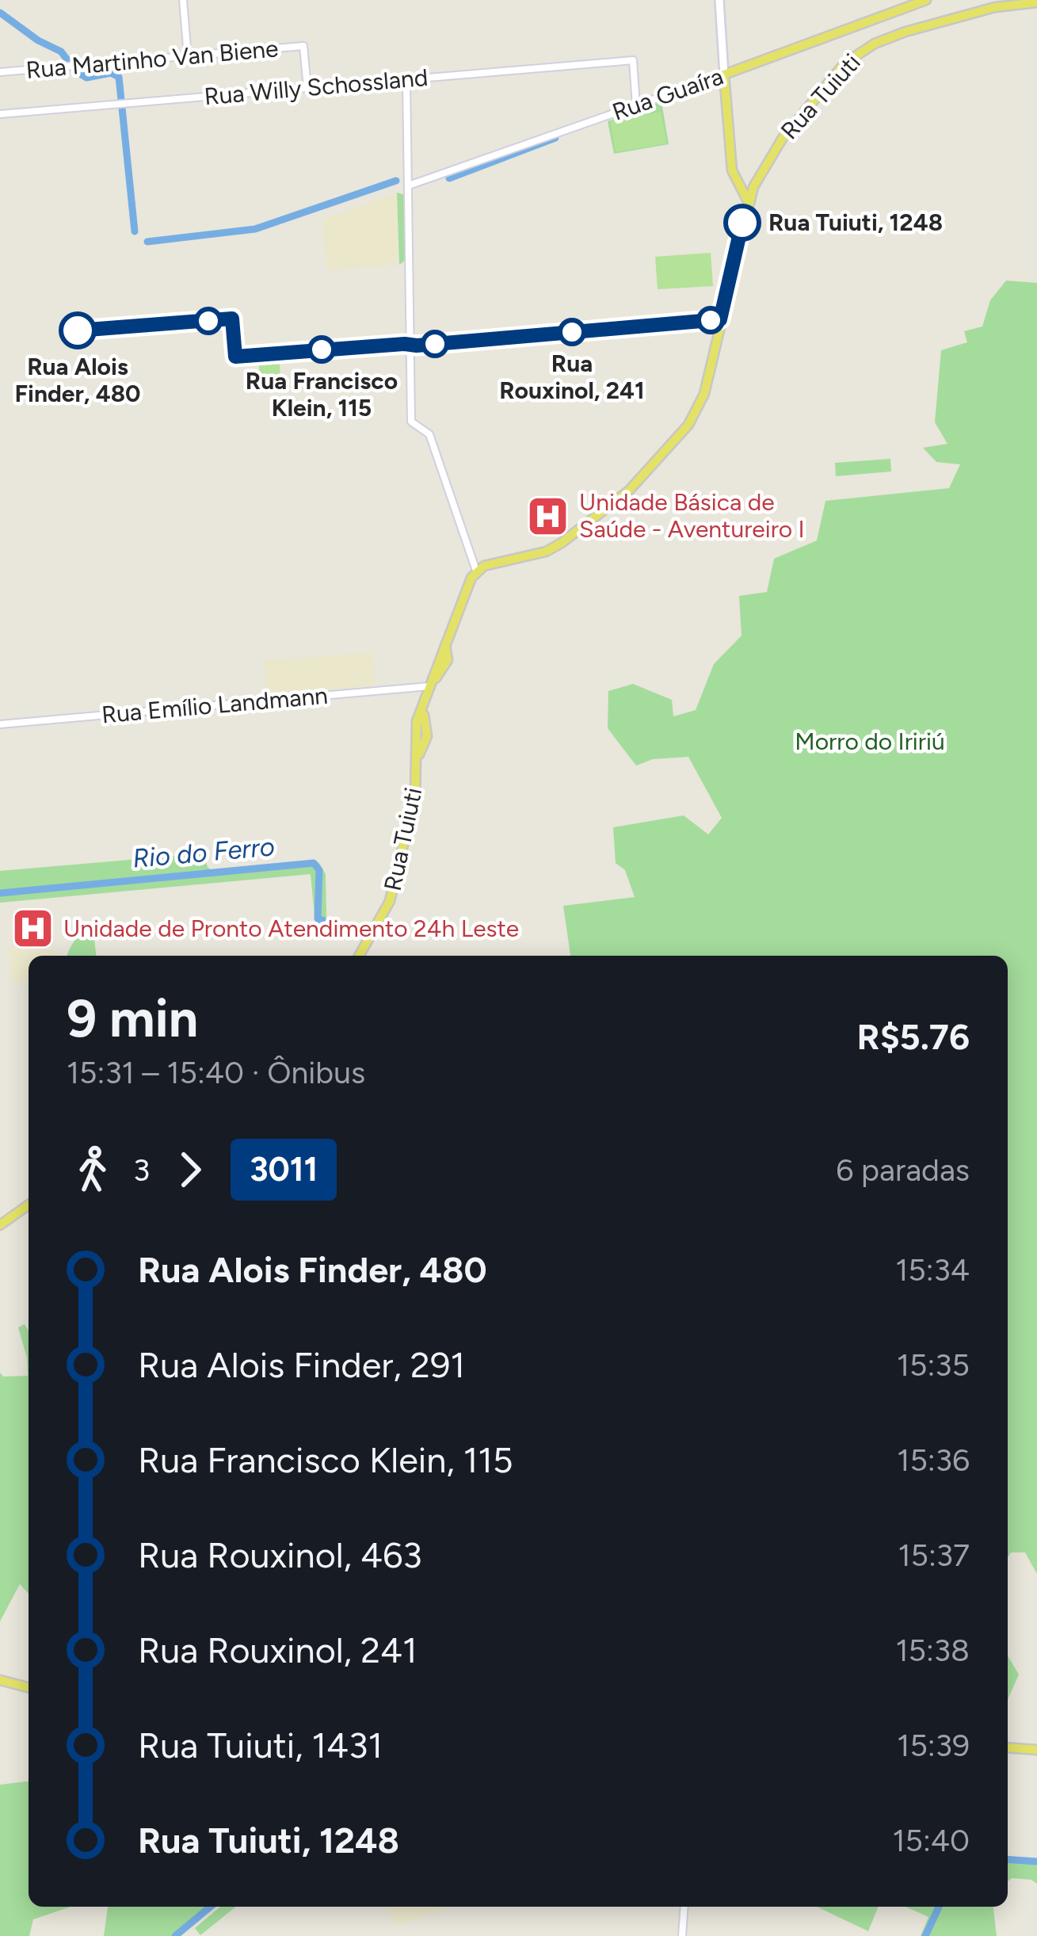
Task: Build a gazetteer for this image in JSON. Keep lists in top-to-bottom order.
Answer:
{
  "streets": {
    "main road": ["Rua Guaíra", "Rua Tuiuti"],
    "street": ["Rua Martinho Van Biene", "Rua Willy Schossland", "Rua Emílio Landmann"]
  },
  "crossings": [
    ["Rua Martinho Van Biene", "Rua Willy Schossland"],
    ["Rua Willy Schossland", "Rua Guaíra"],
    ["Rua Tuiuti", "Rua Emílio Landmann"]
  ],
  "water": ["Rio do Ferro"],
  "parks": ["Morro do Iririú"],
  "places": {
    "other": [
      "Rua Tuiuti, 1248",
      "Rua Alois Finder, 480",
      "Rua Rouxinol, 241",
      "Rua Francisco Klein, 115"
    ],
    "hospital": ["Unidade Básica de Saúde - Aventureiro I", "Unidade de Pronto Atendimento 24h Leste"]
  },
  "lines": ["bus line 3011"],
  "page": {
    "heading": ["9 min", "15:31 – 15:40 · Ônibus", "R$5.76"],
    "legs": ["3", "3011", "6 paradas"],
    "list": [
      {
        "name": "Rua Alois Finder, 480",
        "value": "15:34"
      },
      {
        "name": "Rua Alois Finder, 291",
        "value": "15:35"
      },
      {
        "name": "Rua Francisco Klein, 115",
        "value": "15:36"
      },
      {
        "name": "Rua Rouxinol, 463",
        "value": "15:37"
      },
      {
        "name": "Rua Rouxinol, 241",
        "value": "15:38"
      },
      {
        "name": "Rua Tuiuti, 1431",
        "value": "15:39"
      },
      {
        "name": "Rua Tuiuti, 1248",
        "value": "15:40"
      }
    ]
  }
}
